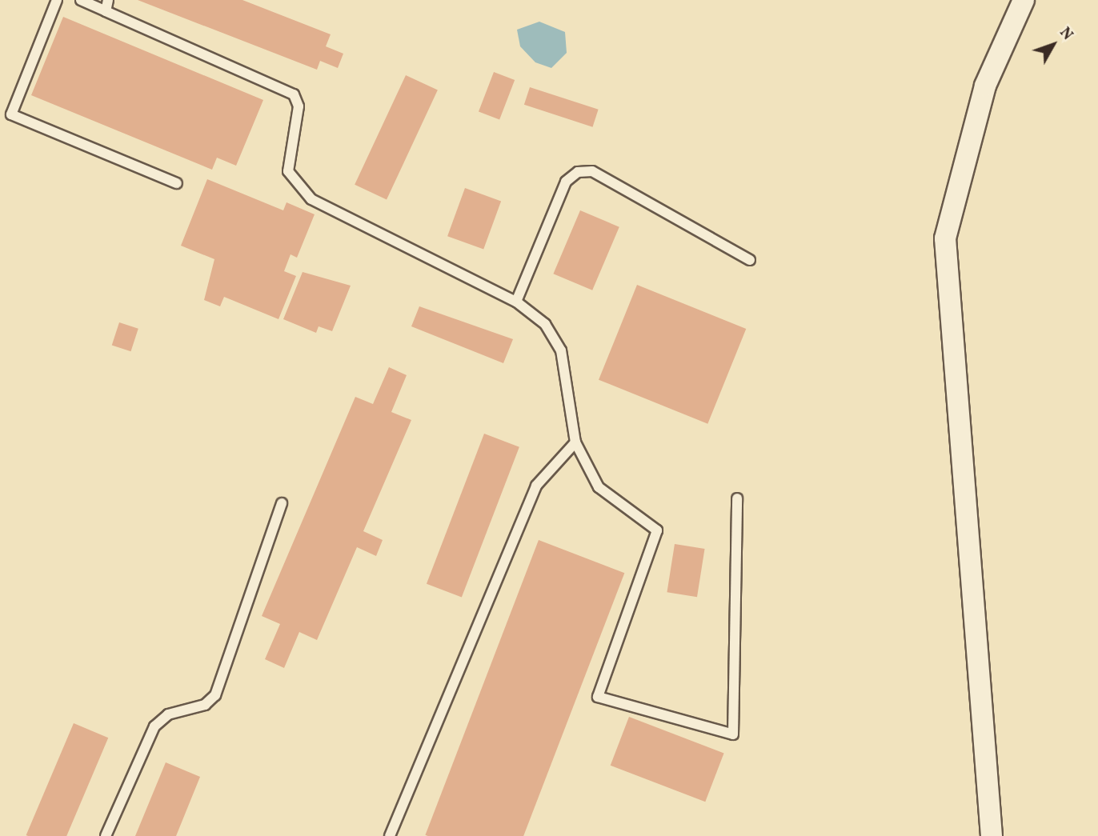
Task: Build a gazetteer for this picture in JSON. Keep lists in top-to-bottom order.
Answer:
{
  "north": "top right"
}
